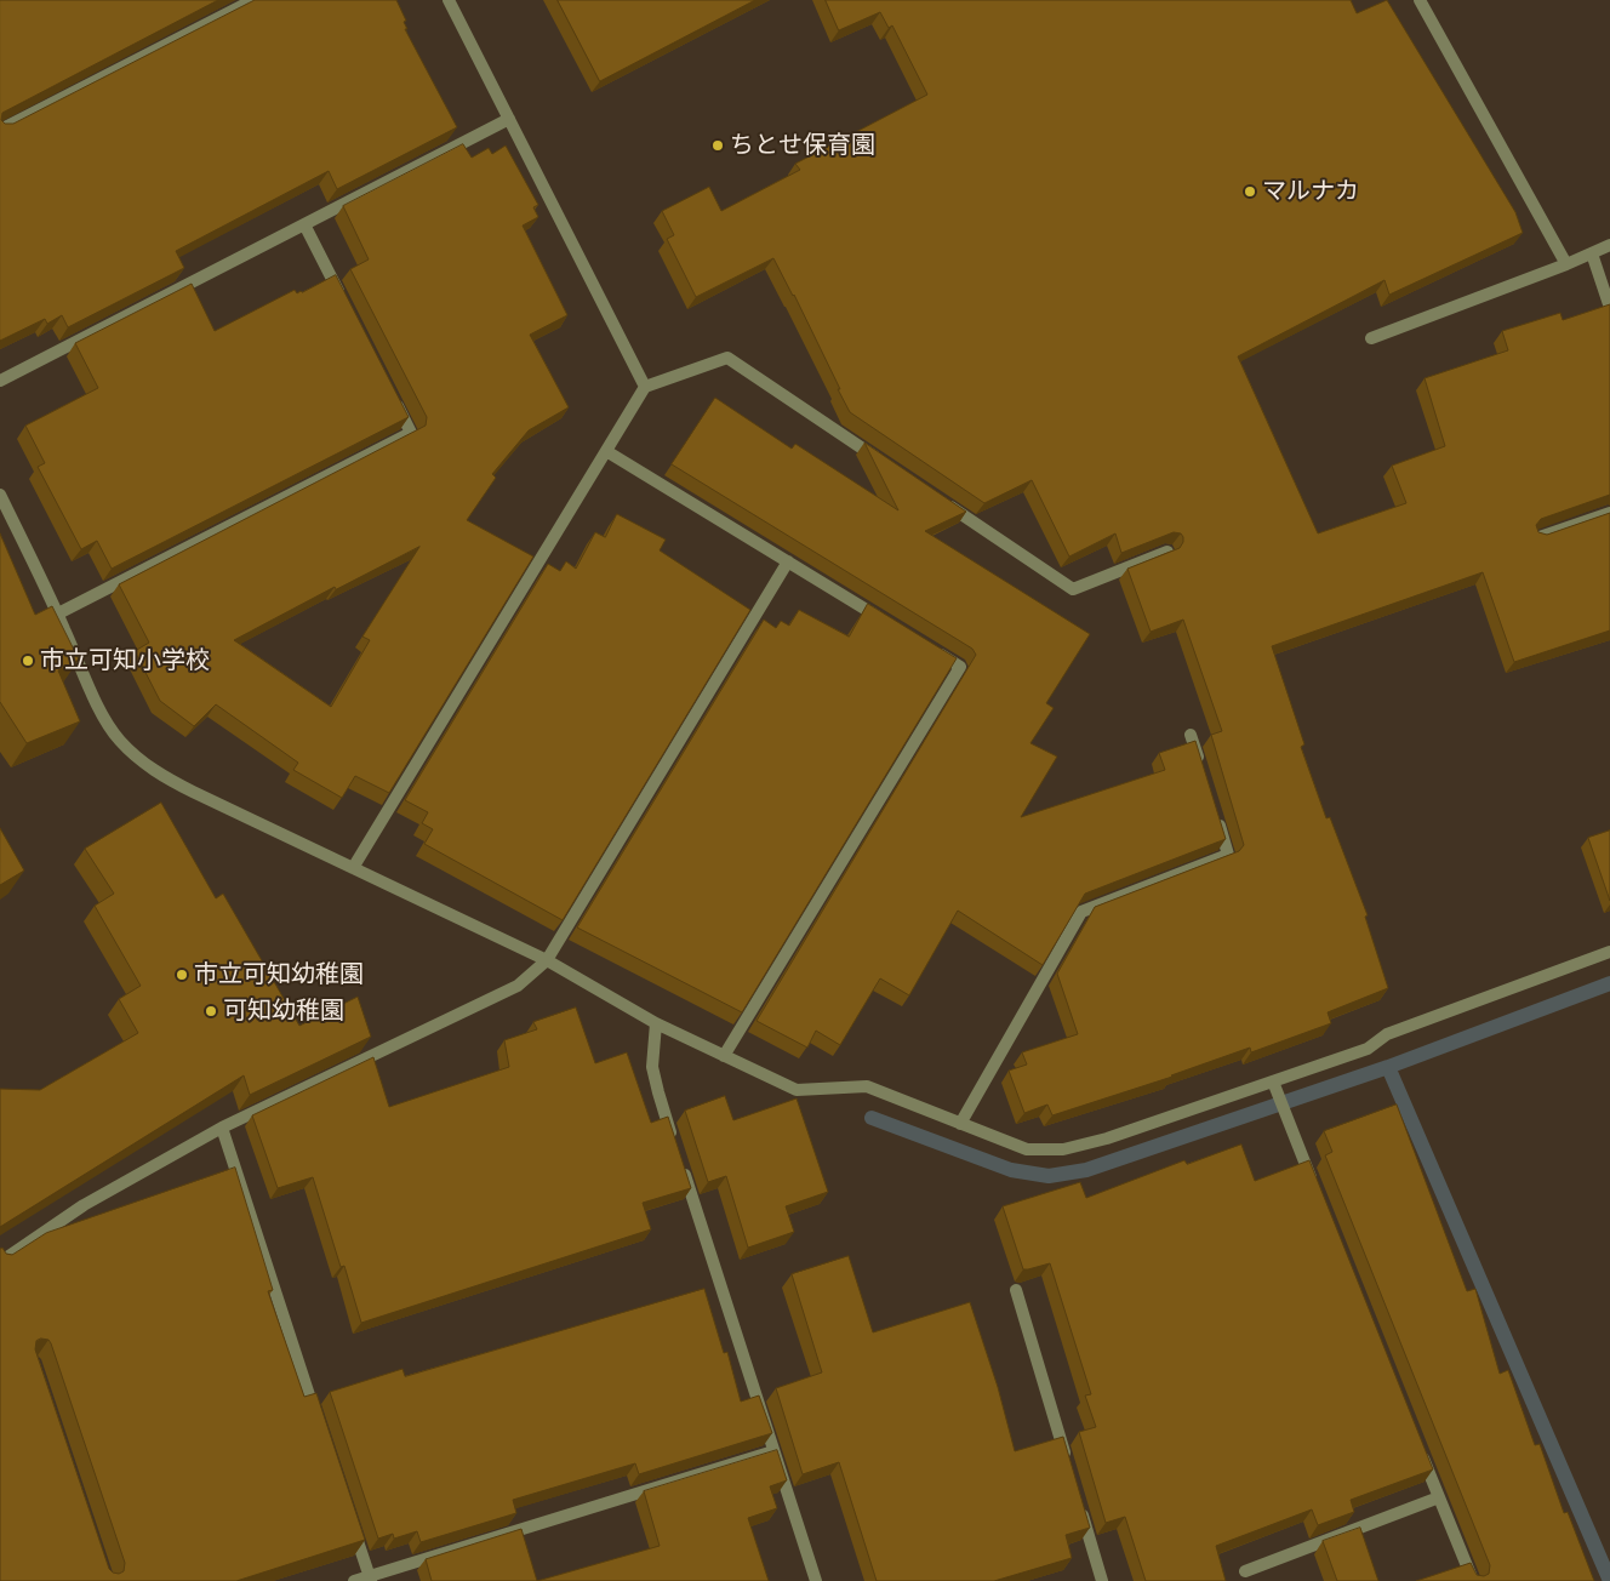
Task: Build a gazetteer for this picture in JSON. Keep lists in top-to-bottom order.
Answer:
{
  "places": [
    "ちとせ保育園",
    "マルナカ",
    "市立可知小学校",
    "市立可知幼稚園",
    "可知幼稚園"
  ]
}
